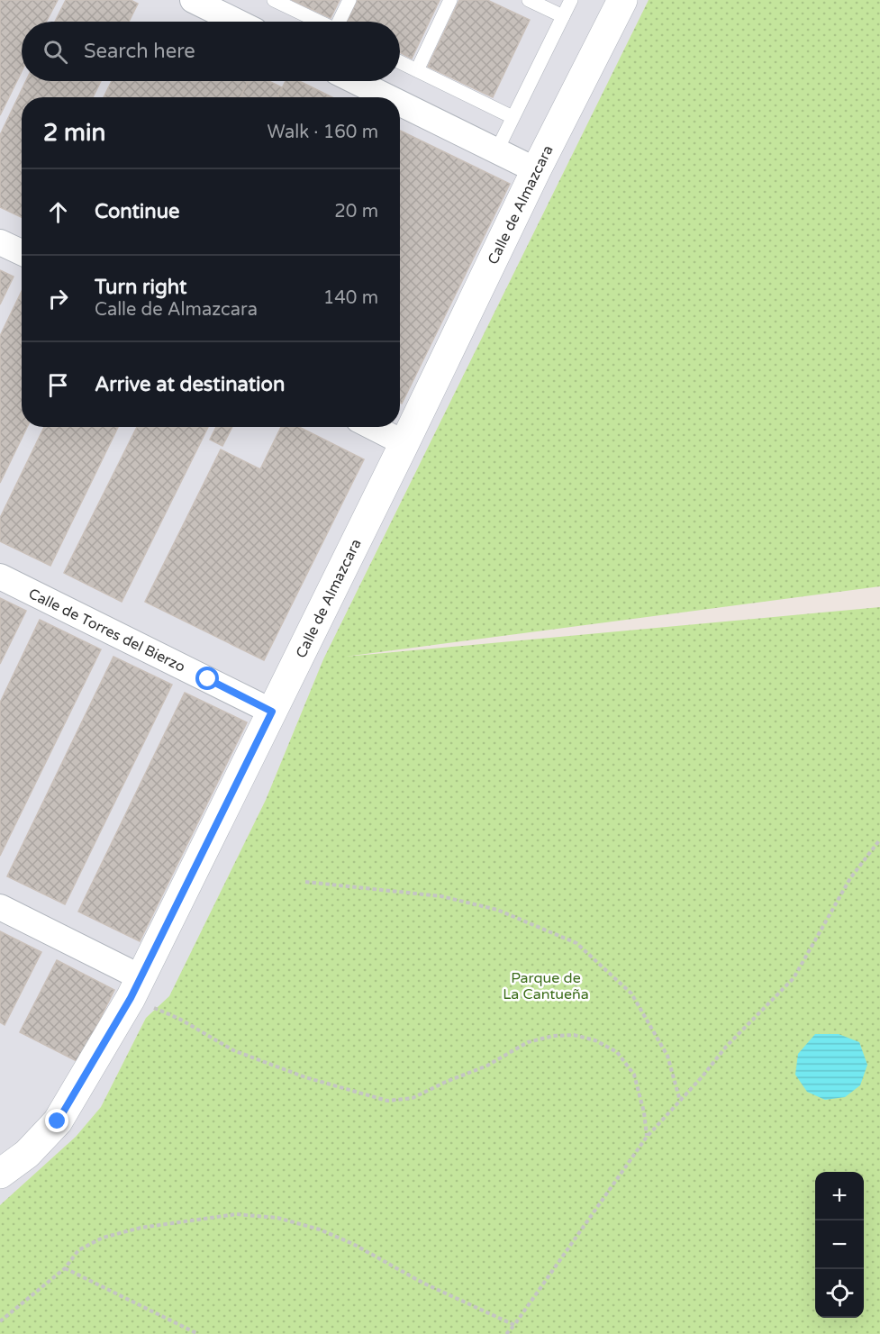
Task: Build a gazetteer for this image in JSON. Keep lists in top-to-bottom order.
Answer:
{
  "streets": {
    "street": ["Calle de Almazcara", "Calle de Torres del Bierzo"]
  },
  "crossings": [
    ["Calle de Almazcara", "Calle de Torres del Bierzo"]
  ],
  "parks": ["Parque de La Cantueña"],
  "page": {
    "search": "Search here",
    "heading": ["2 min", "Walk · 160 m"],
    "list": [
      ["Continue", "20 m"],
      ["Turn right", "Calle de Almazcara", "140 m"],
      "Arrive at destination"
    ],
    "map_buttons": ["+", "−"]
  }
}
